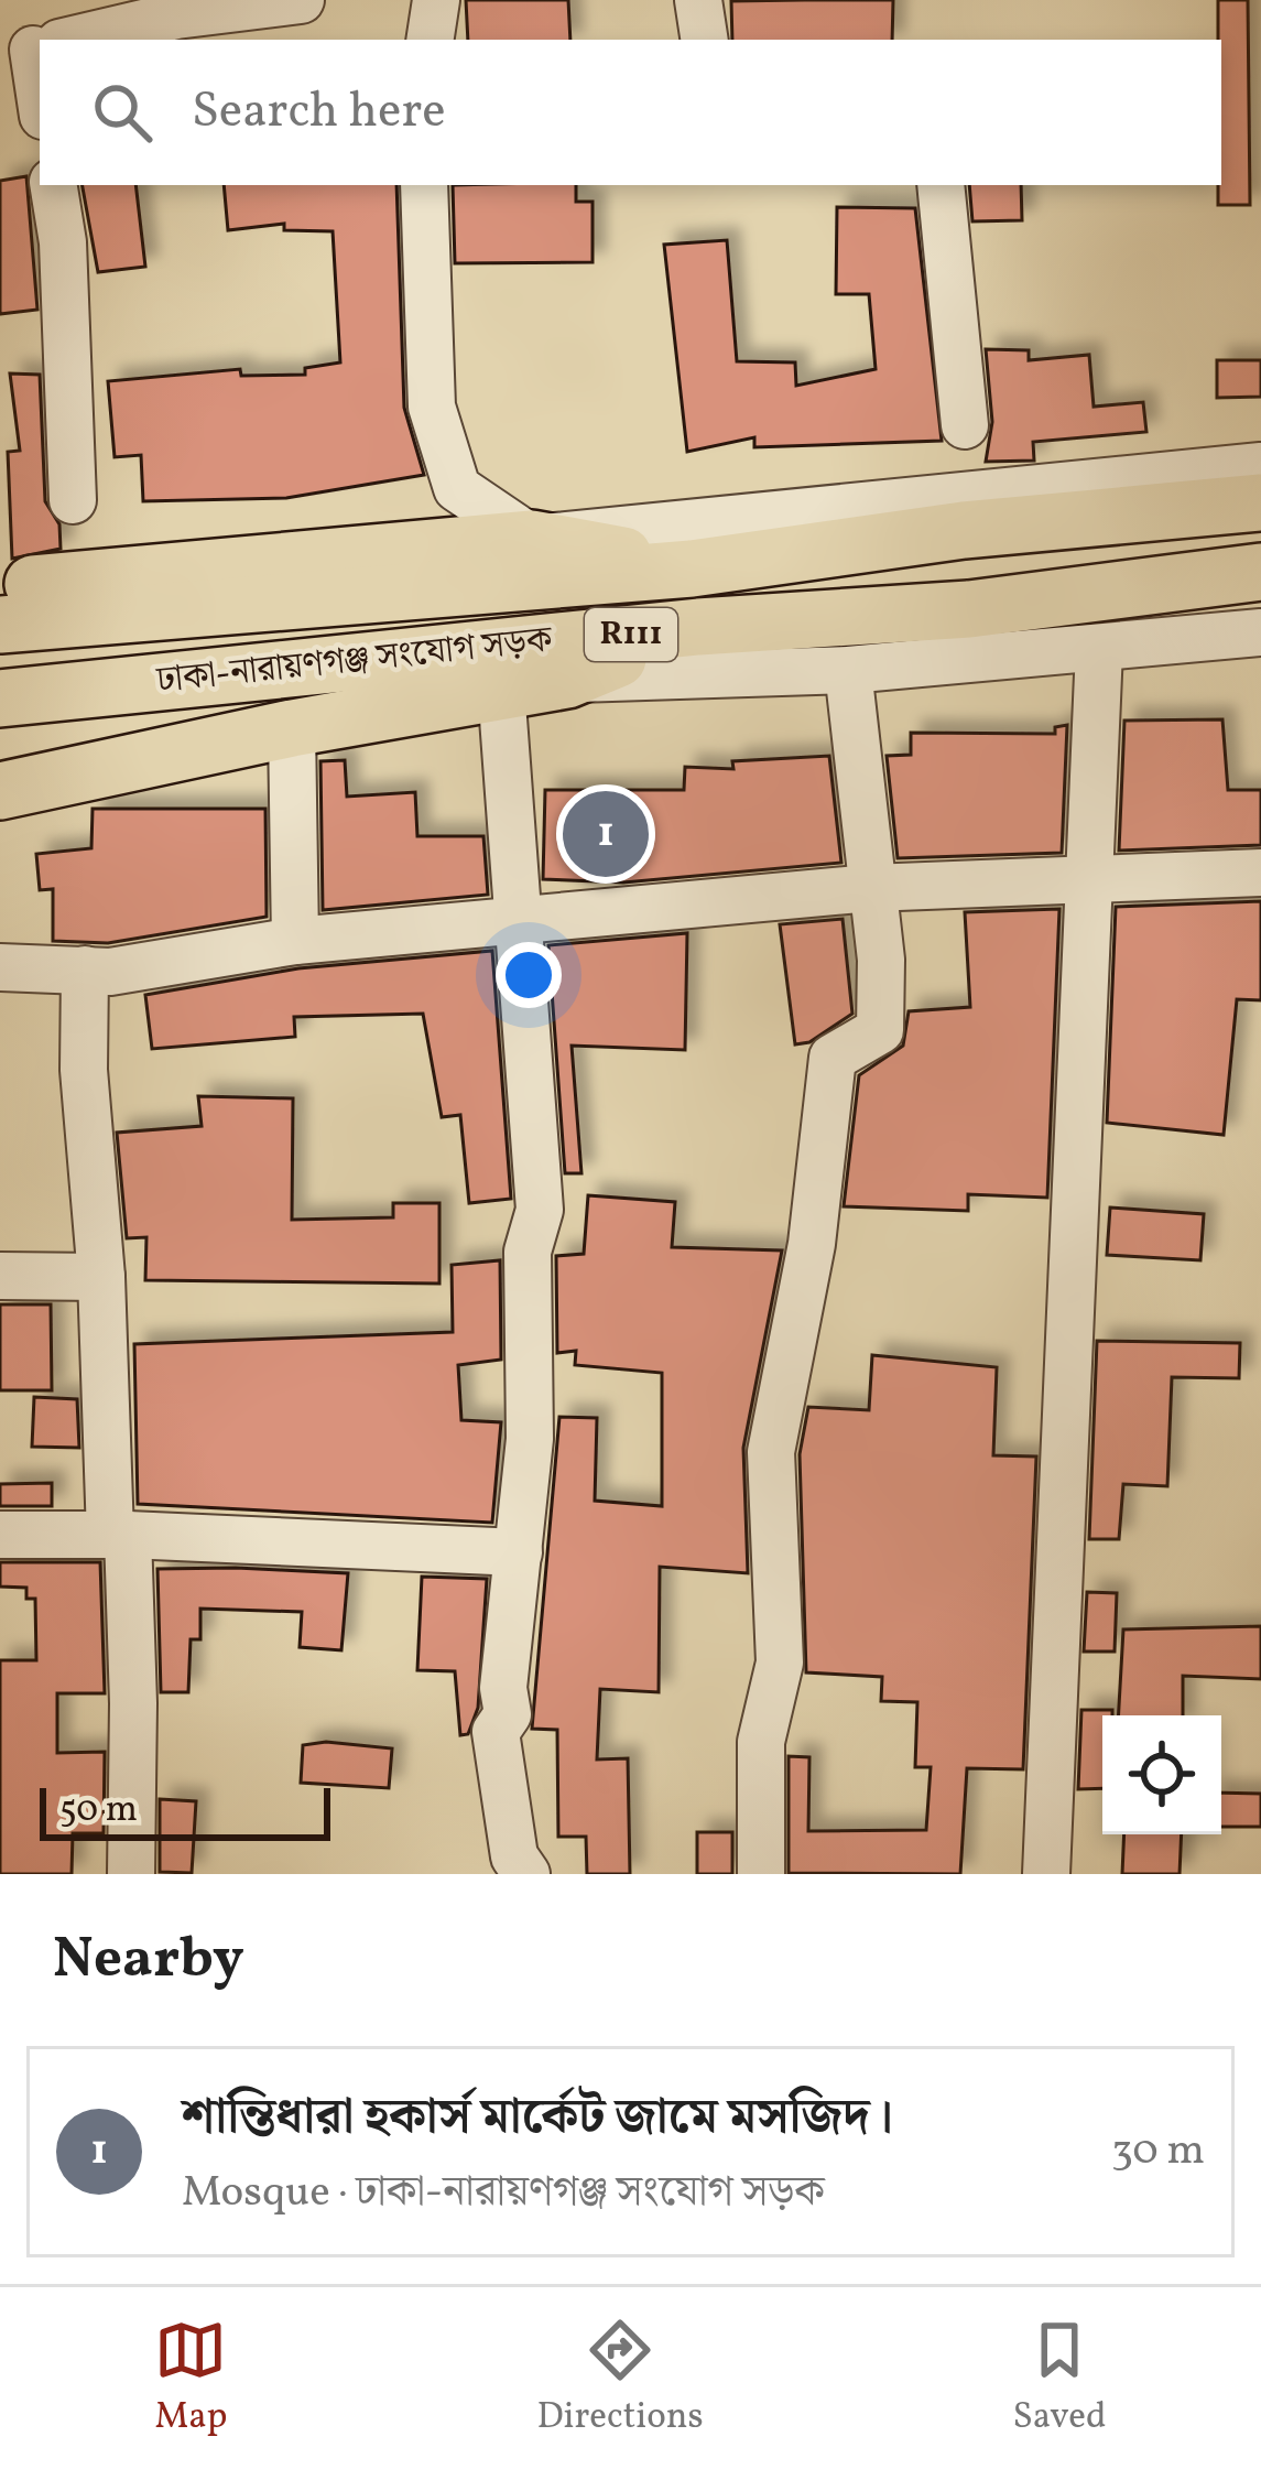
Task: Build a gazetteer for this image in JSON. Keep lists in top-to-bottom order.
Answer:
{
  "streets": {
    "main road": ["R111", "ঢাকা-নারায়ণগঞ্জ সংযোগ সড়ক"]
  },
  "crossings": [
    ["R111", "ঢাকা-নারায়ণগঞ্জ সংযোগ সড়ক"]
  ],
  "scale_bar": "50 m",
  "page": {
    "search": "Search here",
    "pins": "1",
    "scale": "50 m",
    "heading": "Nearby",
    "list": [
      {
        "mark": "1",
        "name": "শান্তিধারা হকার্স মার্কেট জামে মসজিদ।",
        "note": "Mosque · ঢাকা-নারায়ণগঞ্জ সংযোগ সড়ক",
        "value": "30 m"
      }
    ],
    "nav": ["Map", "Directions", "Saved"]
  }
}
